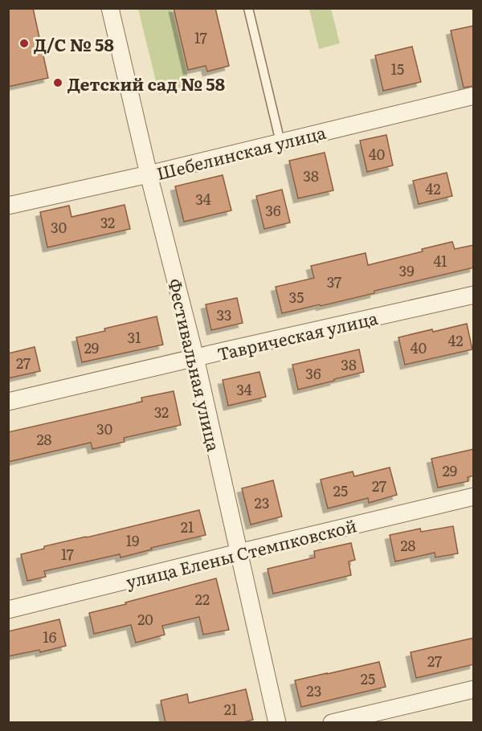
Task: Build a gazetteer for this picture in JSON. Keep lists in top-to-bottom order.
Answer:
{
  "streets": {
    "street": [
      "Шебелинская улица",
      "Таврическая улица",
      "Фестивальная улица",
      "улица Елены Стемпковской"
    ]
  },
  "crossings": [
    ["Шебелинская улица", "Фестивальная улица"],
    ["Таврическая улица", "Фестивальная улица"],
    ["Фестивальная улица", "улица Елены Стемпковской"]
  ],
  "places": ["Д/С № 58", "Детский сад № 58"],
  "house_numbers": [
    "17",
    "15",
    "40",
    "38",
    "42",
    "34",
    "36",
    "32",
    "30",
    "41",
    "39",
    "37",
    "35",
    "33",
    "31",
    "42",
    "29",
    "40",
    "27",
    "38",
    "36",
    "34",
    "32",
    "30",
    "28",
    "29",
    "27",
    "25",
    "23",
    "21",
    "19",
    "28",
    "17",
    "22",
    "20",
    "16",
    "27",
    "25",
    "23",
    "21"
  ]
}
